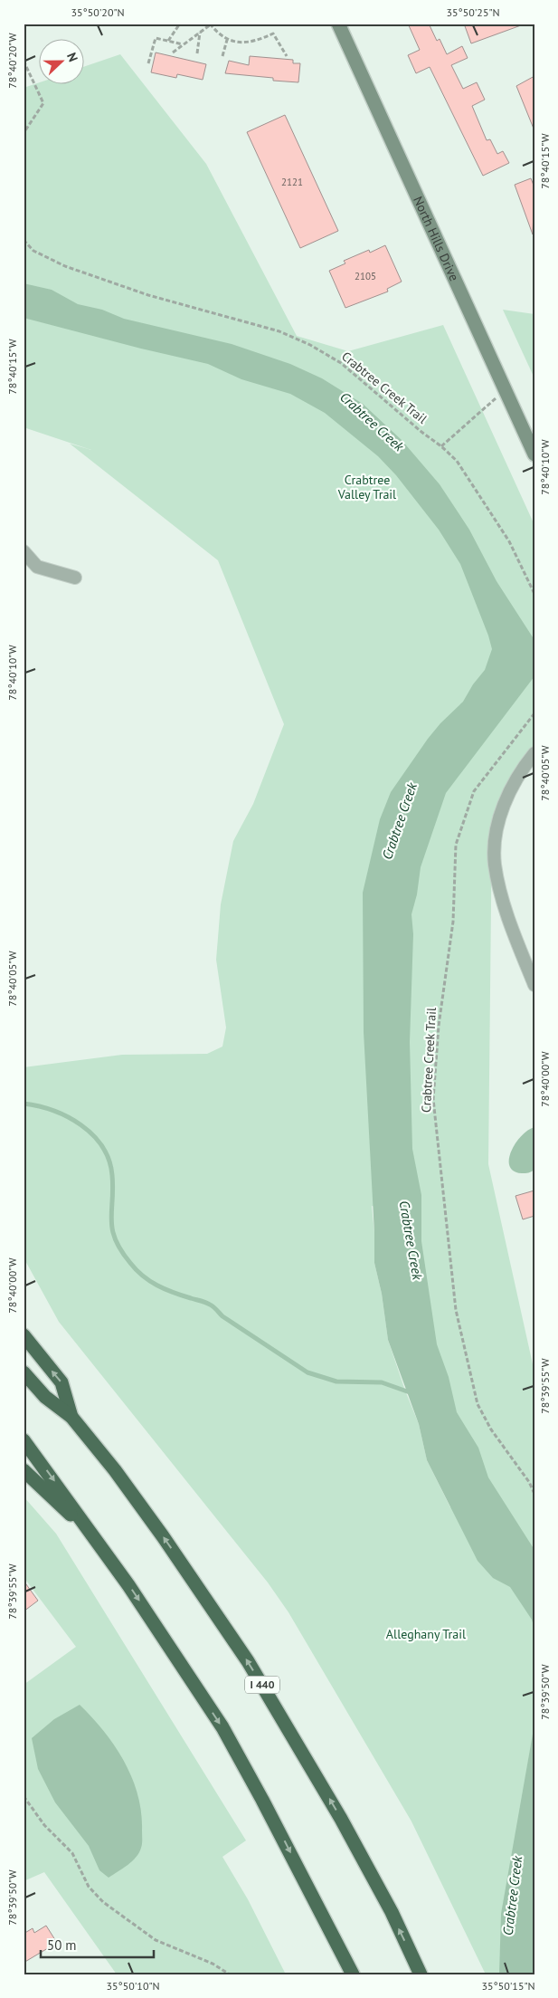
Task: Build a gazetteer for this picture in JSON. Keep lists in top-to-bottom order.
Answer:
{
  "streets": {
    "highway": ["I 440"],
    "main road": ["North Hills Drive"],
    "path": ["Crabtree Creek Trail"]
  },
  "water": ["Crabtree Creek"],
  "parks": ["Crabtree Valley Trail", "Alleghany Trail"],
  "house_numbers": ["2121", "2105"],
  "scale_bar": "50 m",
  "north": "right",
  "coordinates": [
    "35°50'20\"N",
    "35°50'25\"N",
    "78°40'20\"W",
    "78°40'15\"W",
    "78°40'10\"W",
    "78°40'05\"W",
    "78°40'00\"W",
    "78°39'55\"W",
    "78°39'50\"W",
    "35°50'10\"N",
    "35°50'15\"N"
  ]
}
